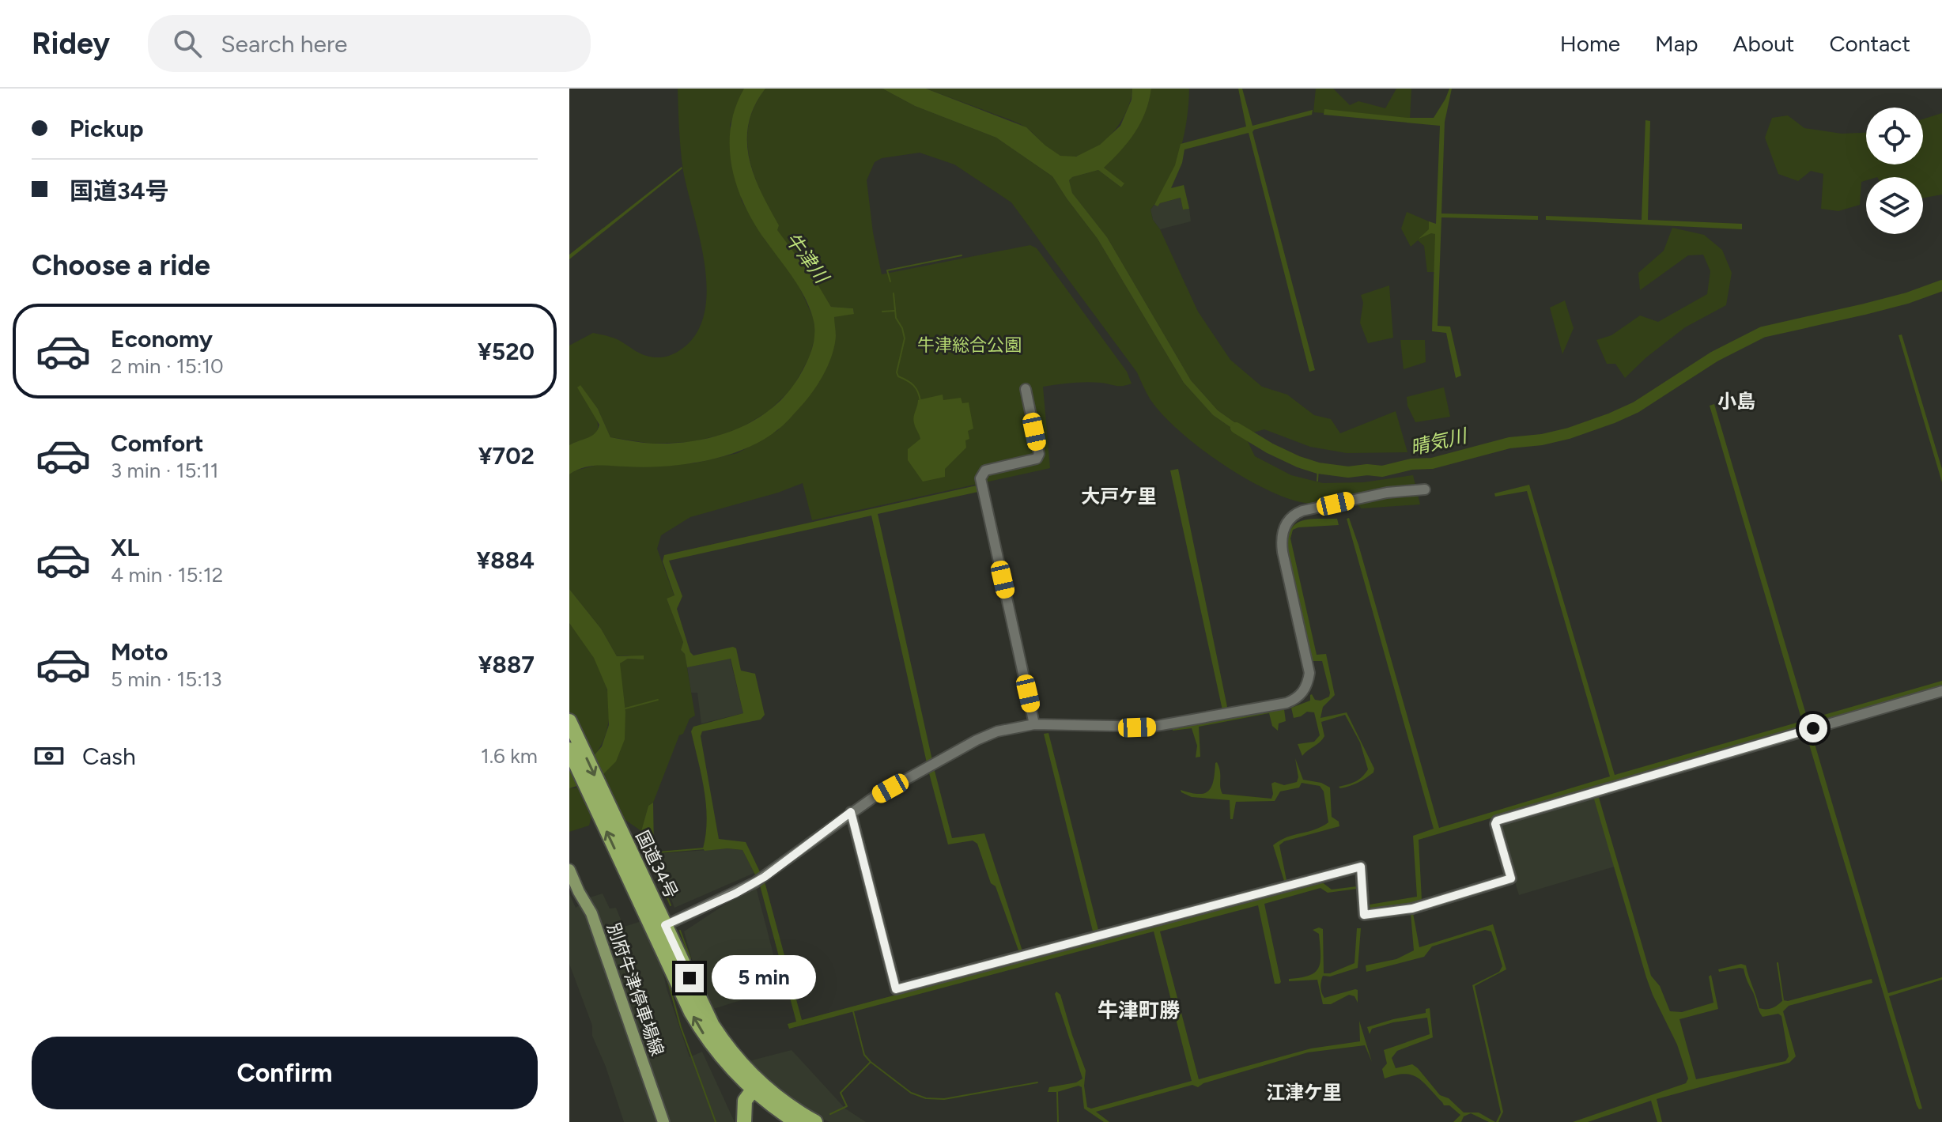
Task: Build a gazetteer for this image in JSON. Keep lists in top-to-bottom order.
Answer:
{
  "streets": {
    "highway": ["国道34号"],
    "main road": ["別府牛津停車場線"]
  },
  "districts": [
    "小島",
    "大戸ケ里",
    "牛津町勝",
    "江津ケ里"
  ],
  "water": ["牛津川", "晴気川"],
  "parks": ["牛津総合公園"],
  "page": {
    "header": "Ridey",
    "search": "Search here",
    "nav": [
      "Home",
      "Map",
      "About",
      "Contact"
    ],
    "banner": ["Pickup", "国道34号"],
    "heading": "Choose a ride",
    "list": [
      {
        "name": "Economy",
        "note": "2 min · 15:10",
        "value": "¥520"
      },
      {
        "name": "Comfort",
        "note": "3 min · 15:11",
        "value": "¥702"
      },
      {
        "name": "XL",
        "note": "4 min · 15:12",
        "value": "¥884"
      },
      {
        "name": "Moto",
        "note": "5 min · 15:13",
        "value": "¥887"
      }
    ],
    "pay": ["Cash", "1.6 km"],
    "bubble": "5 min",
    "buttons": "Confirm"
  }
}
